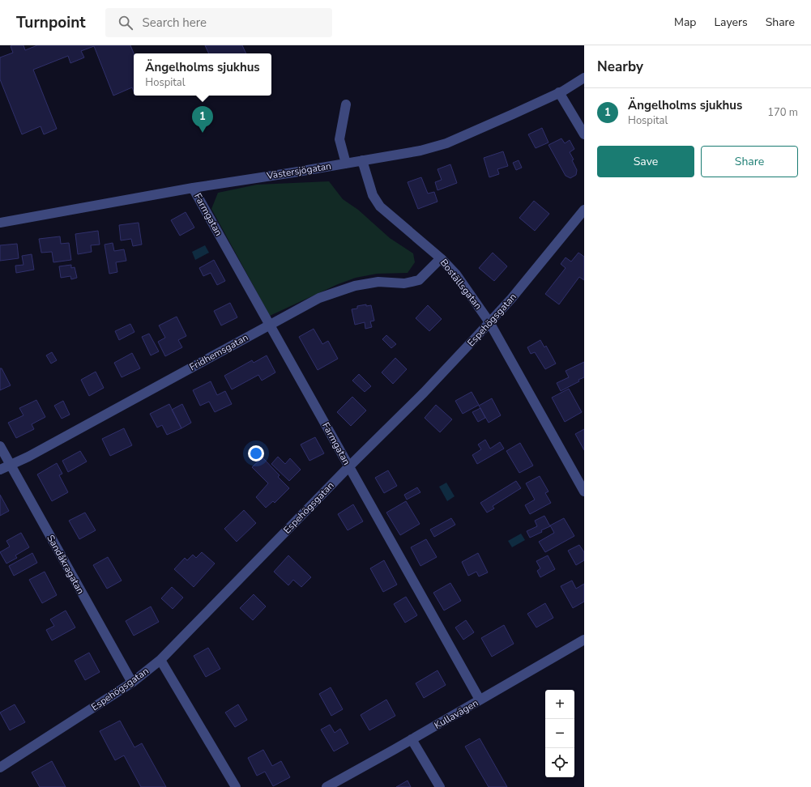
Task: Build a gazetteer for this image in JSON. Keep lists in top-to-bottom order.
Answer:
{
  "streets": {
    "street": [
      "Västersjögatan",
      "Farmgatan",
      "Boställsgatan",
      "Espehögsgatan",
      "Fridhemsgatan",
      "Sandåkragatan",
      "Kullavägen"
    ]
  },
  "crossings": [
    ["Västersjögatan", "Farmgatan"],
    ["Västersjögatan", "Boställsgatan"],
    ["Farmgatan", "Espehögsgatan"],
    ["Farmgatan", "Fridhemsgatan"],
    ["Farmgatan", "Kullavägen"],
    ["Boställsgatan", "Espehögsgatan"],
    ["Boställsgatan", "Fridhemsgatan"],
    ["Espehögsgatan", "Sandåkragatan"],
    ["Fridhemsgatan", "Sandåkragatan"]
  ],
  "page": {
    "header": "Turnpoint",
    "search": "Search here",
    "nav": ["Map", "Layers", "Share"],
    "heading": "Nearby",
    "popup": ["Ängelholms sjukhus", "Hospital"],
    "list": [
      {
        "mark": "1",
        "name": "Ängelholms sjukhus",
        "note": "Hospital",
        "value": "170 m"
      }
    ],
    "pins": "1",
    "buttons": ["Save", "Share"],
    "map_buttons": ["+", "−"]
  }
}
